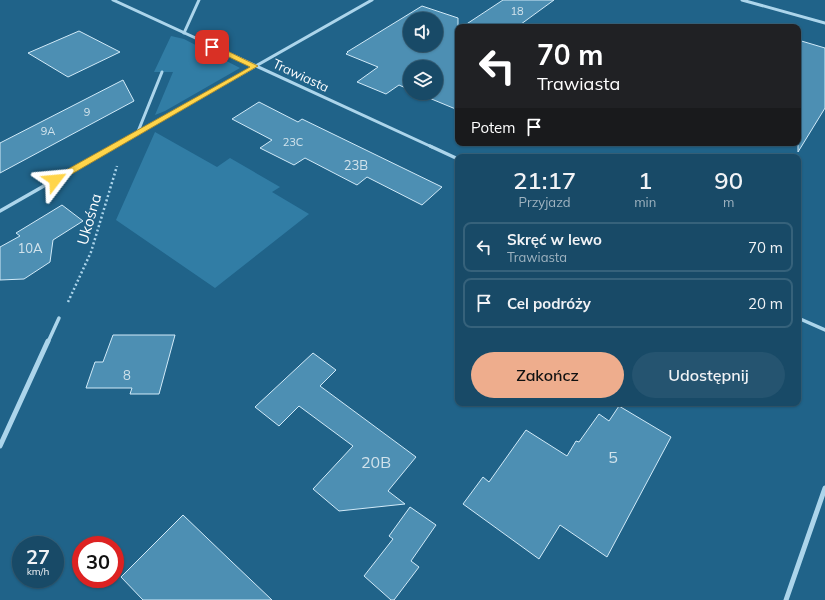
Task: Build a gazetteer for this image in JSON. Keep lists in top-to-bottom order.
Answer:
{
  "streets": {
    "street": ["Trawiasta"],
    "path": ["Ukośna"]
  },
  "house_numbers": [
    "18",
    "9",
    "9A",
    "23C",
    "23B",
    "10A",
    "8",
    "5",
    "20B"
  ],
  "page": {
    "turn": ["70 m", "Trawiasta"],
    "then": "Potem",
    "eta": [
      "21:17",
      "Przyjazd",
      "1",
      "min",
      "90",
      "m"
    ],
    "list": [
      {
        "name": "Skręć w lewo",
        "note": "Trawiasta",
        "value": "70 m"
      },
      {
        "name": "Cel podróży",
        "value": "20 m"
      }
    ],
    "buttons": ["Zakończ", "Udostępnij"],
    "speed": "27 km/h",
    "limit": "30"
  }
}
